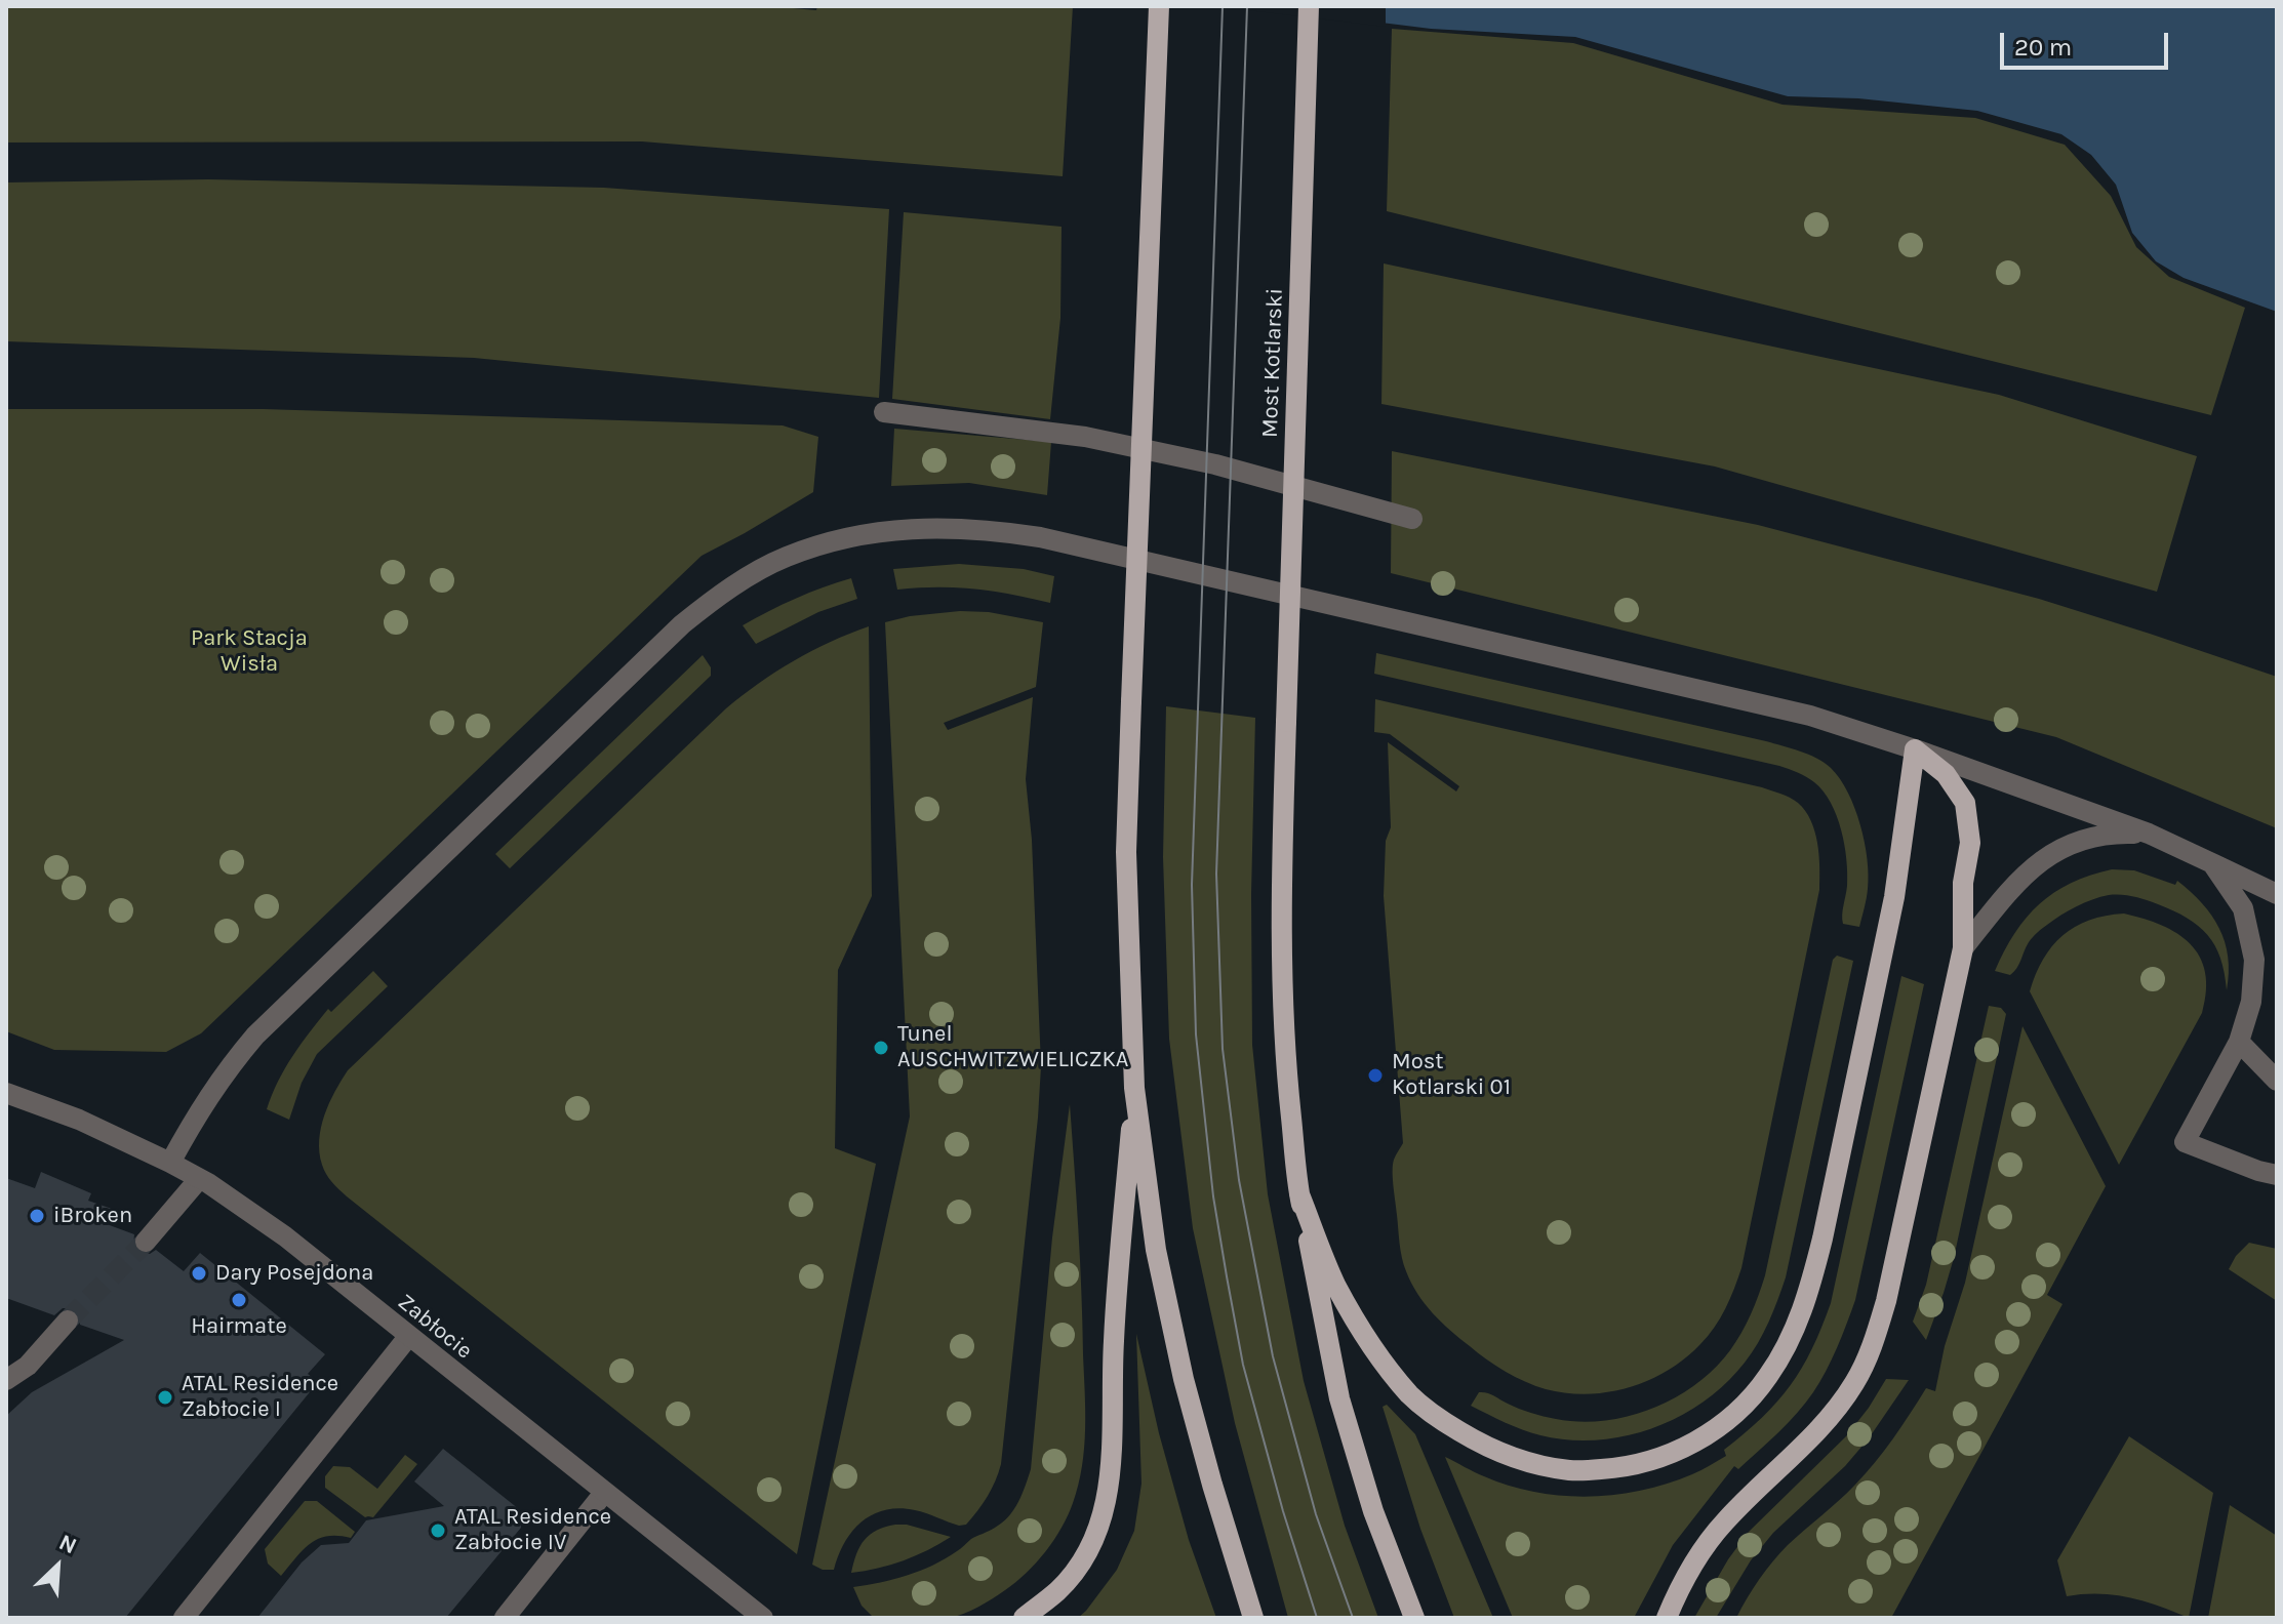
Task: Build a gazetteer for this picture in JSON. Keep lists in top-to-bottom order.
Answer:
{
  "streets": {
    "main road": ["Most Kotlarski"],
    "street": ["Zabłocie"]
  },
  "parks": ["Park Stacja Wisła"],
  "places": [
    "Tunel AUSCHWITZWIELICZKA",
    "Most Kotlarski 01",
    "iBroken",
    "Dary Posejdona",
    "Hairmate",
    "ATAL Residence Zabłocie I",
    "ATAL Residence Zabłocie IV"
  ],
  "scale_bar": "20 m",
  "north": "top right"
}
